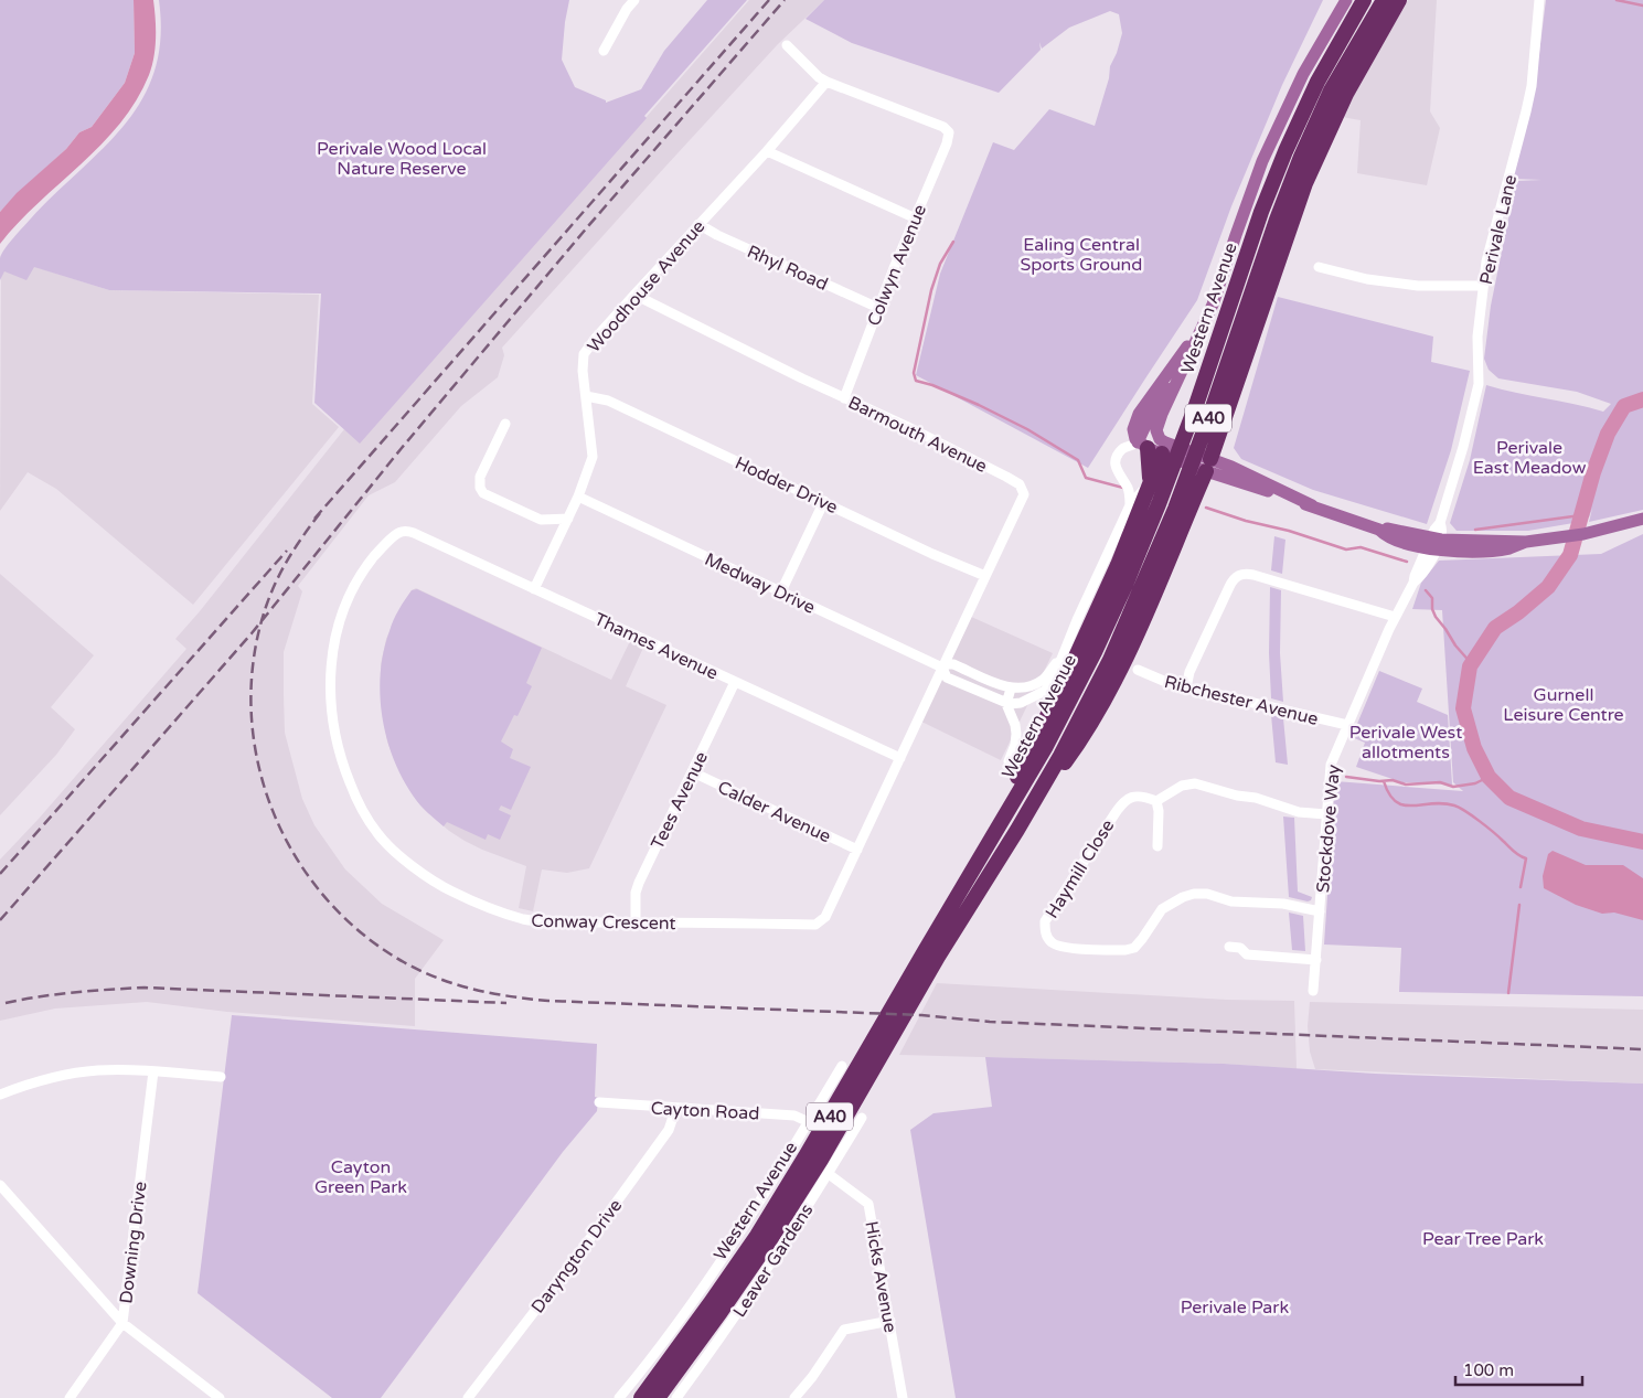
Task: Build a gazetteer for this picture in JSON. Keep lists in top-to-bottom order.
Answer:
{
  "streets": {
    "highway": ["Western Avenue", "A40"],
    "street": [
      "Perivale Lane",
      "Colwyn Avenue",
      "Rhyl Road",
      "Woodhouse Avenue",
      "Barmouth Avenue",
      "Hodder Drive",
      "Medway Drive",
      "Thames Avenue",
      "Ribchester Avenue",
      "Tees Avenue",
      "Calder Avenue",
      "Stockdove Way",
      "Haymill Close",
      "Conway Crescent",
      "Cayton Road",
      "Downing Drive",
      "Daryngton Drive",
      "Leaver Gardens",
      "Hicks Avenue"
    ]
  },
  "crossings": [
    ["Perivale Lane", "Stockdove Way"],
    ["Colwyn Avenue", "Rhyl Road"],
    ["Colwyn Avenue", "Woodhouse Avenue"],
    ["Colwyn Avenue", "Barmouth Avenue"],
    ["Rhyl Road", "Woodhouse Avenue"],
    ["Woodhouse Avenue", "Barmouth Avenue"],
    ["Woodhouse Avenue", "Hodder Drive"],
    ["Woodhouse Avenue", "Medway Drive"],
    ["Woodhouse Avenue", "Thames Avenue"],
    ["Western Avenue", "A40"],
    ["Western Avenue", "Leaver Gardens"],
    ["Barmouth Avenue", "Hodder Drive"],
    ["Barmouth Avenue", "Medway Drive"],
    ["Barmouth Avenue", "Conway Crescent"],
    ["Medway Drive", "Conway Crescent"],
    ["Thames Avenue", "Tees Avenue"],
    ["Thames Avenue", "Conway Crescent"],
    ["Ribchester Avenue", "Stockdove Way"],
    ["Tees Avenue", "Calder Avenue"],
    ["Tees Avenue", "Conway Crescent"],
    ["Calder Avenue", "Conway Crescent"],
    ["Stockdove Way", "Haymill Close"],
    ["Cayton Road", "Daryngton Drive"],
    ["Leaver Gardens", "Hicks Avenue"]
  ],
  "parks": [
    "Perivale Wood Local Nature Reserve",
    "Ealing Central Sports Ground",
    "Perivale East Meadow",
    "Gurnell Leisure Centre",
    "Perivale West allotments",
    "Cayton Green Park",
    "Pear Tree Park",
    "Perivale Park"
  ],
  "scale_bar": "100 m"
}
